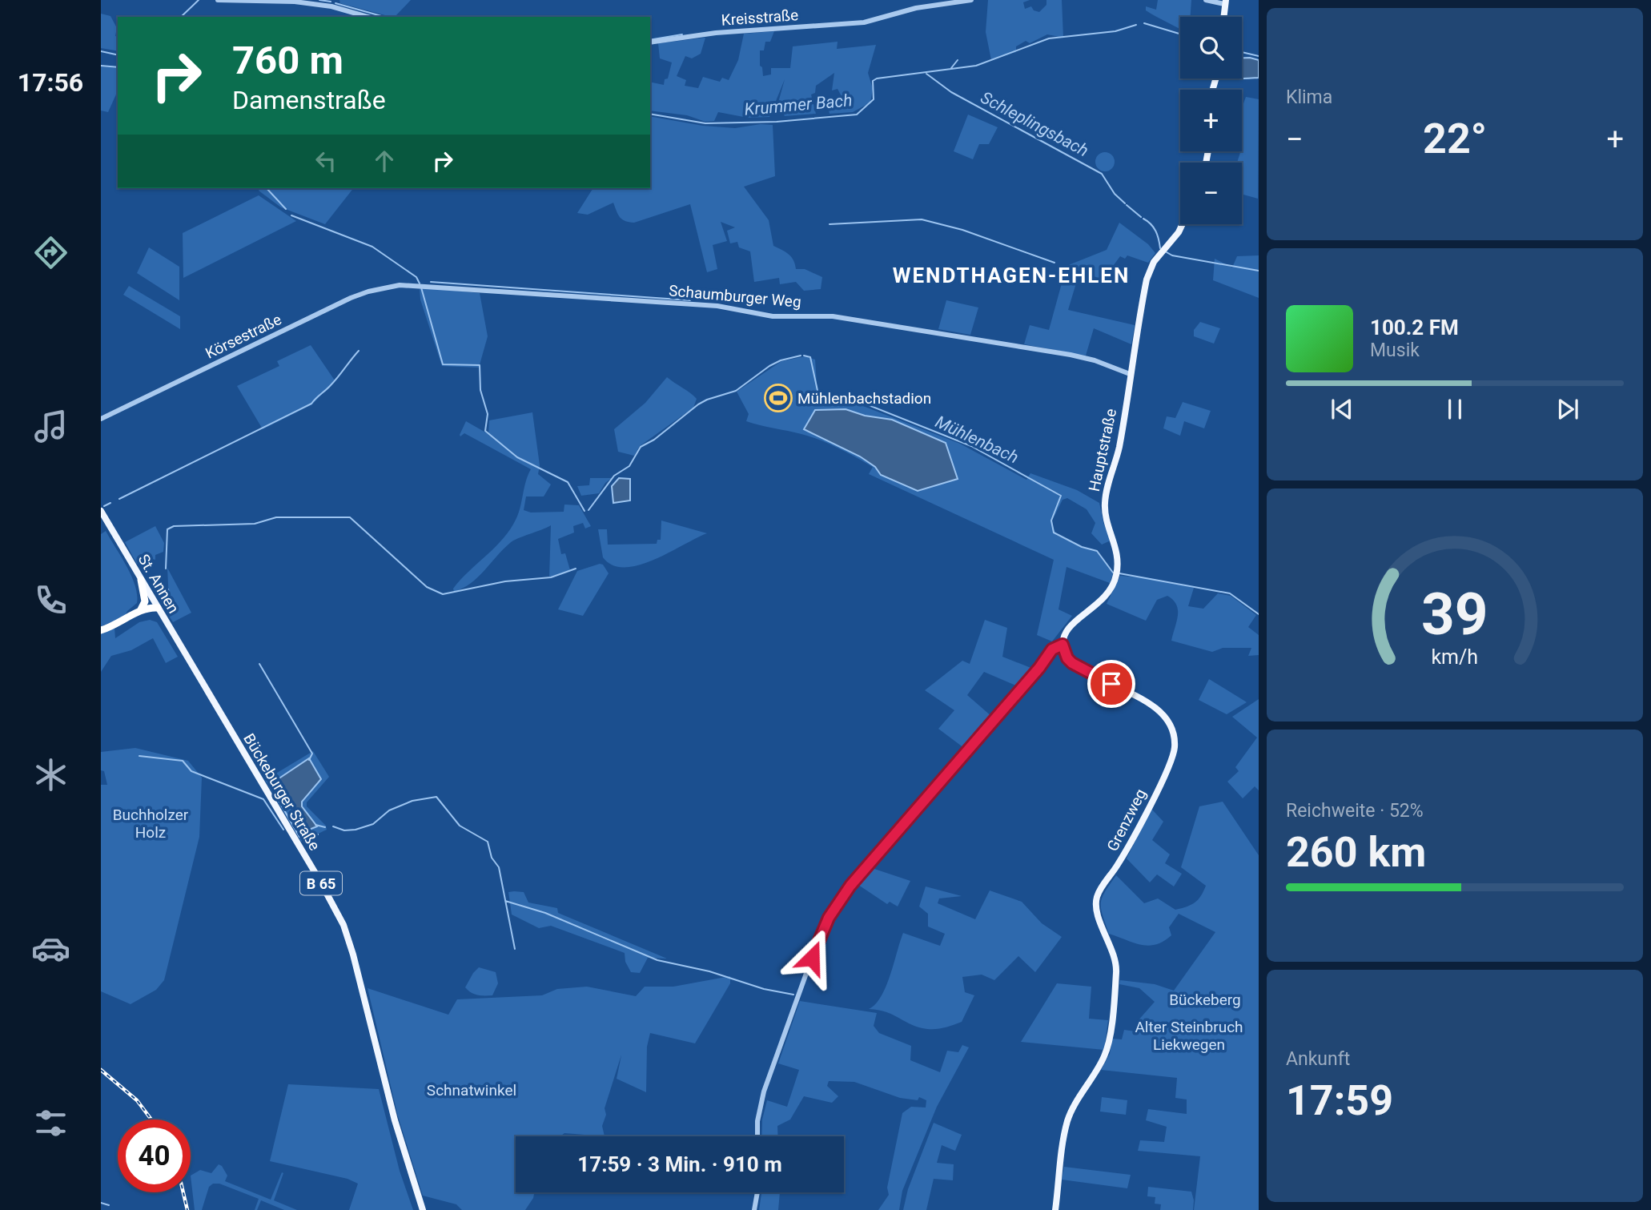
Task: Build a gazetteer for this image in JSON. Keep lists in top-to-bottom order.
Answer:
{
  "streets": {
    "main road": [
      "Hauptstraße",
      "St. Annen",
      "Bückeburger Straße",
      "Grenzweg",
      "B 65"
    ],
    "street": ["Kreisstraße", "Schaumburger Weg", "Körsestraße"]
  },
  "crossings": [
    ["Schaumburger Weg", "Körsestraße"],
    ["Schaumburger Weg", "Hauptstraße"],
    ["Hauptstraße", "Grenzweg"],
    ["St. Annen", "Bückeburger Straße"]
  ],
  "districts": ["WENDTHAGEN-EHLEN"],
  "water": ["Krummer Bach", "Schleplingsbach", "Mühlenbach"],
  "parks": [
    "Buchholzer Holz",
    "Bückeberg",
    "Alter Steinbruch Liekwegen",
    "Schnatwinkel"
  ],
  "places": {
    "sports": ["Mühlenbachstadion"]
  },
  "page": {
    "tabs": "17:56",
    "tile": [
      "Klima",
      ["Reichweite · 52%", "260 km"],
      ["Ankunft", "17:59"]
    ],
    "map_buttons": ["+", "−"],
    "turn": ["760 m", "Damenstraße"],
    "heat": ["−", "22°", "+"],
    "song": ["100.2 FM", "Musik"],
    "limit": "40",
    "trip": "17:59 · 3 Min. · 910 m",
    "gauge": ["39", "km/h"]
  }
}
